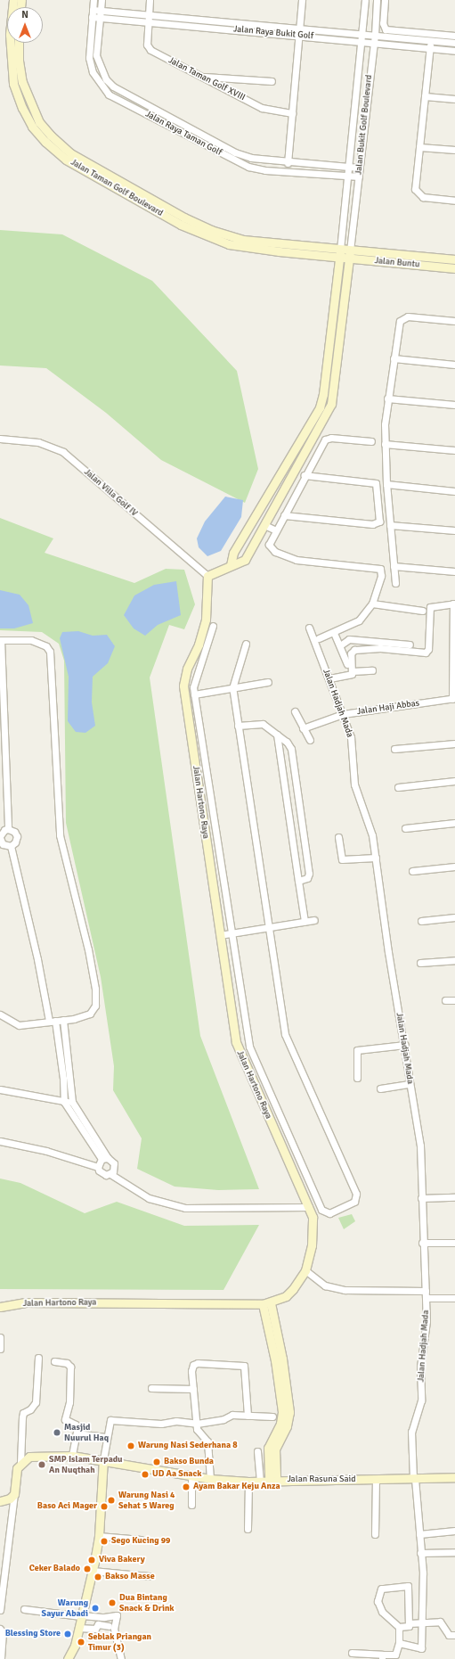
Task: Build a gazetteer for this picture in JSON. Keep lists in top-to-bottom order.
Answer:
{
  "streets": {
    "street": [
      "Jalan Raya Bukit Golf",
      "Jalan Taman Golf XVIII",
      "Jalan Bukit Golf Boulevard",
      "Jalan Raya Taman Golf",
      "Jalan Taman Golf Boulevard",
      "Jalan Buntu",
      "Jalan Villa Golf IV",
      "Jalan Hadjah Mada",
      "Jalan Haji Abbas",
      "Jalan Hartono Raya",
      "Jalan Rasuna Said"
    ]
  },
  "crossings": [
    ["Jalan Raya Bukit Golf", "Jalan Taman Golf XVIII"],
    ["Jalan Raya Bukit Golf", "Jalan Bukit Golf Boulevard"],
    ["Jalan Raya Bukit Golf", "Jalan Raya Taman Golf"],
    ["Jalan Bukit Golf Boulevard", "Jalan Raya Taman Golf"],
    ["Jalan Bukit Golf Boulevard", "Jalan Taman Golf Boulevard"],
    ["Jalan Bukit Golf Boulevard", "Jalan Buntu"],
    ["Jalan Taman Golf Boulevard", "Jalan Buntu"],
    ["Jalan Villa Golf IV", "Jalan Hartono Raya"],
    ["Jalan Hadjah Mada", "Jalan Haji Abbas"],
    ["Jalan Hadjah Mada", "Jalan Rasuna Said"]
  ],
  "places": [
    "Masjid Nuurul Haq",
    "Warung Nasi Sederhana 8",
    "Bakso Bunda",
    "SMP Islam Terpadu An Nuqthah",
    "UD Aa Snack",
    "Ayam Bakar Keju Anza",
    "Warung Nasi 4 Sehat 5 Wareg",
    "Baso Aci Mager",
    "Sego Kucing 99",
    "Viva Bakery",
    "Ceker Balado",
    "Bakso Masse",
    "Dua Bintang Snack & Drink",
    "Warung Sayur Abadi",
    "Blessing Store",
    "Seblak Priangan Timur (3)"
  ],
  "north": "top"
}
